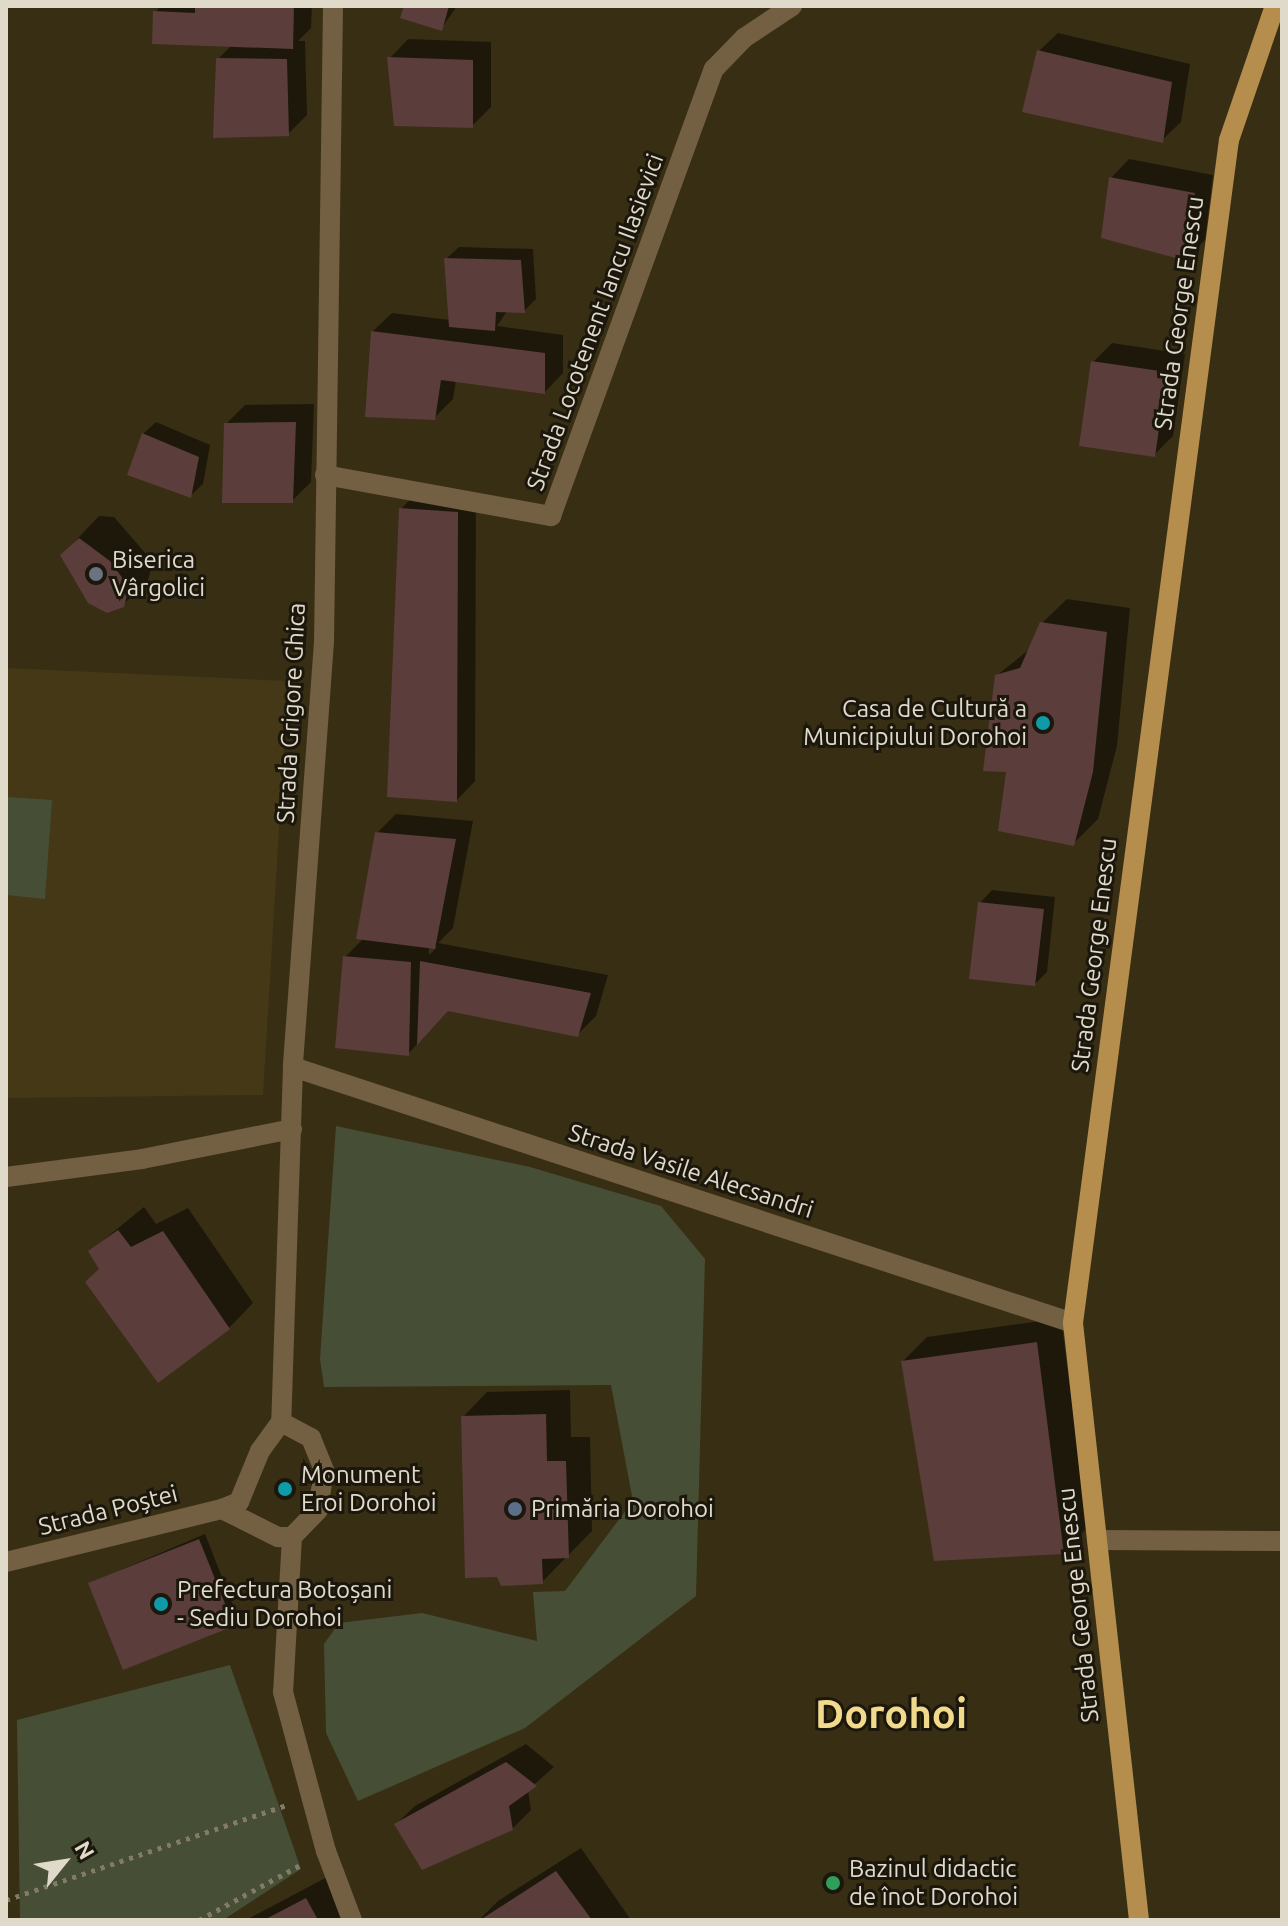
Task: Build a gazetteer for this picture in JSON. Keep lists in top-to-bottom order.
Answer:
{
  "streets": {
    "main road": ["Strada George Enescu"],
    "street": [
      "Strada Locotenent Iancu Ilasievici",
      "Strada Grigore Ghica",
      "Strada Vasile Alecsandri",
      "Strada Poștei"
    ]
  },
  "crossings": [
    ["Strada George Enescu", "Strada Vasile Alecsandri"],
    ["Strada Locotenent Iancu Ilasievici", "Strada Grigore Ghica"],
    ["Strada Grigore Ghica", "Strada Vasile Alecsandri"]
  ],
  "districts": ["Dorohoi"],
  "places": [
    "Biserica Vârgolici",
    "Casa de Cultură a Municipiului Dorohoi",
    "Monument Eroi Dorohoi",
    "Primăria Dorohoi",
    "Prefectura Botoșani - Sediu Dorohoi",
    "Bazinul didactic de înot Dorohoi"
  ],
  "north": "top right"
}
